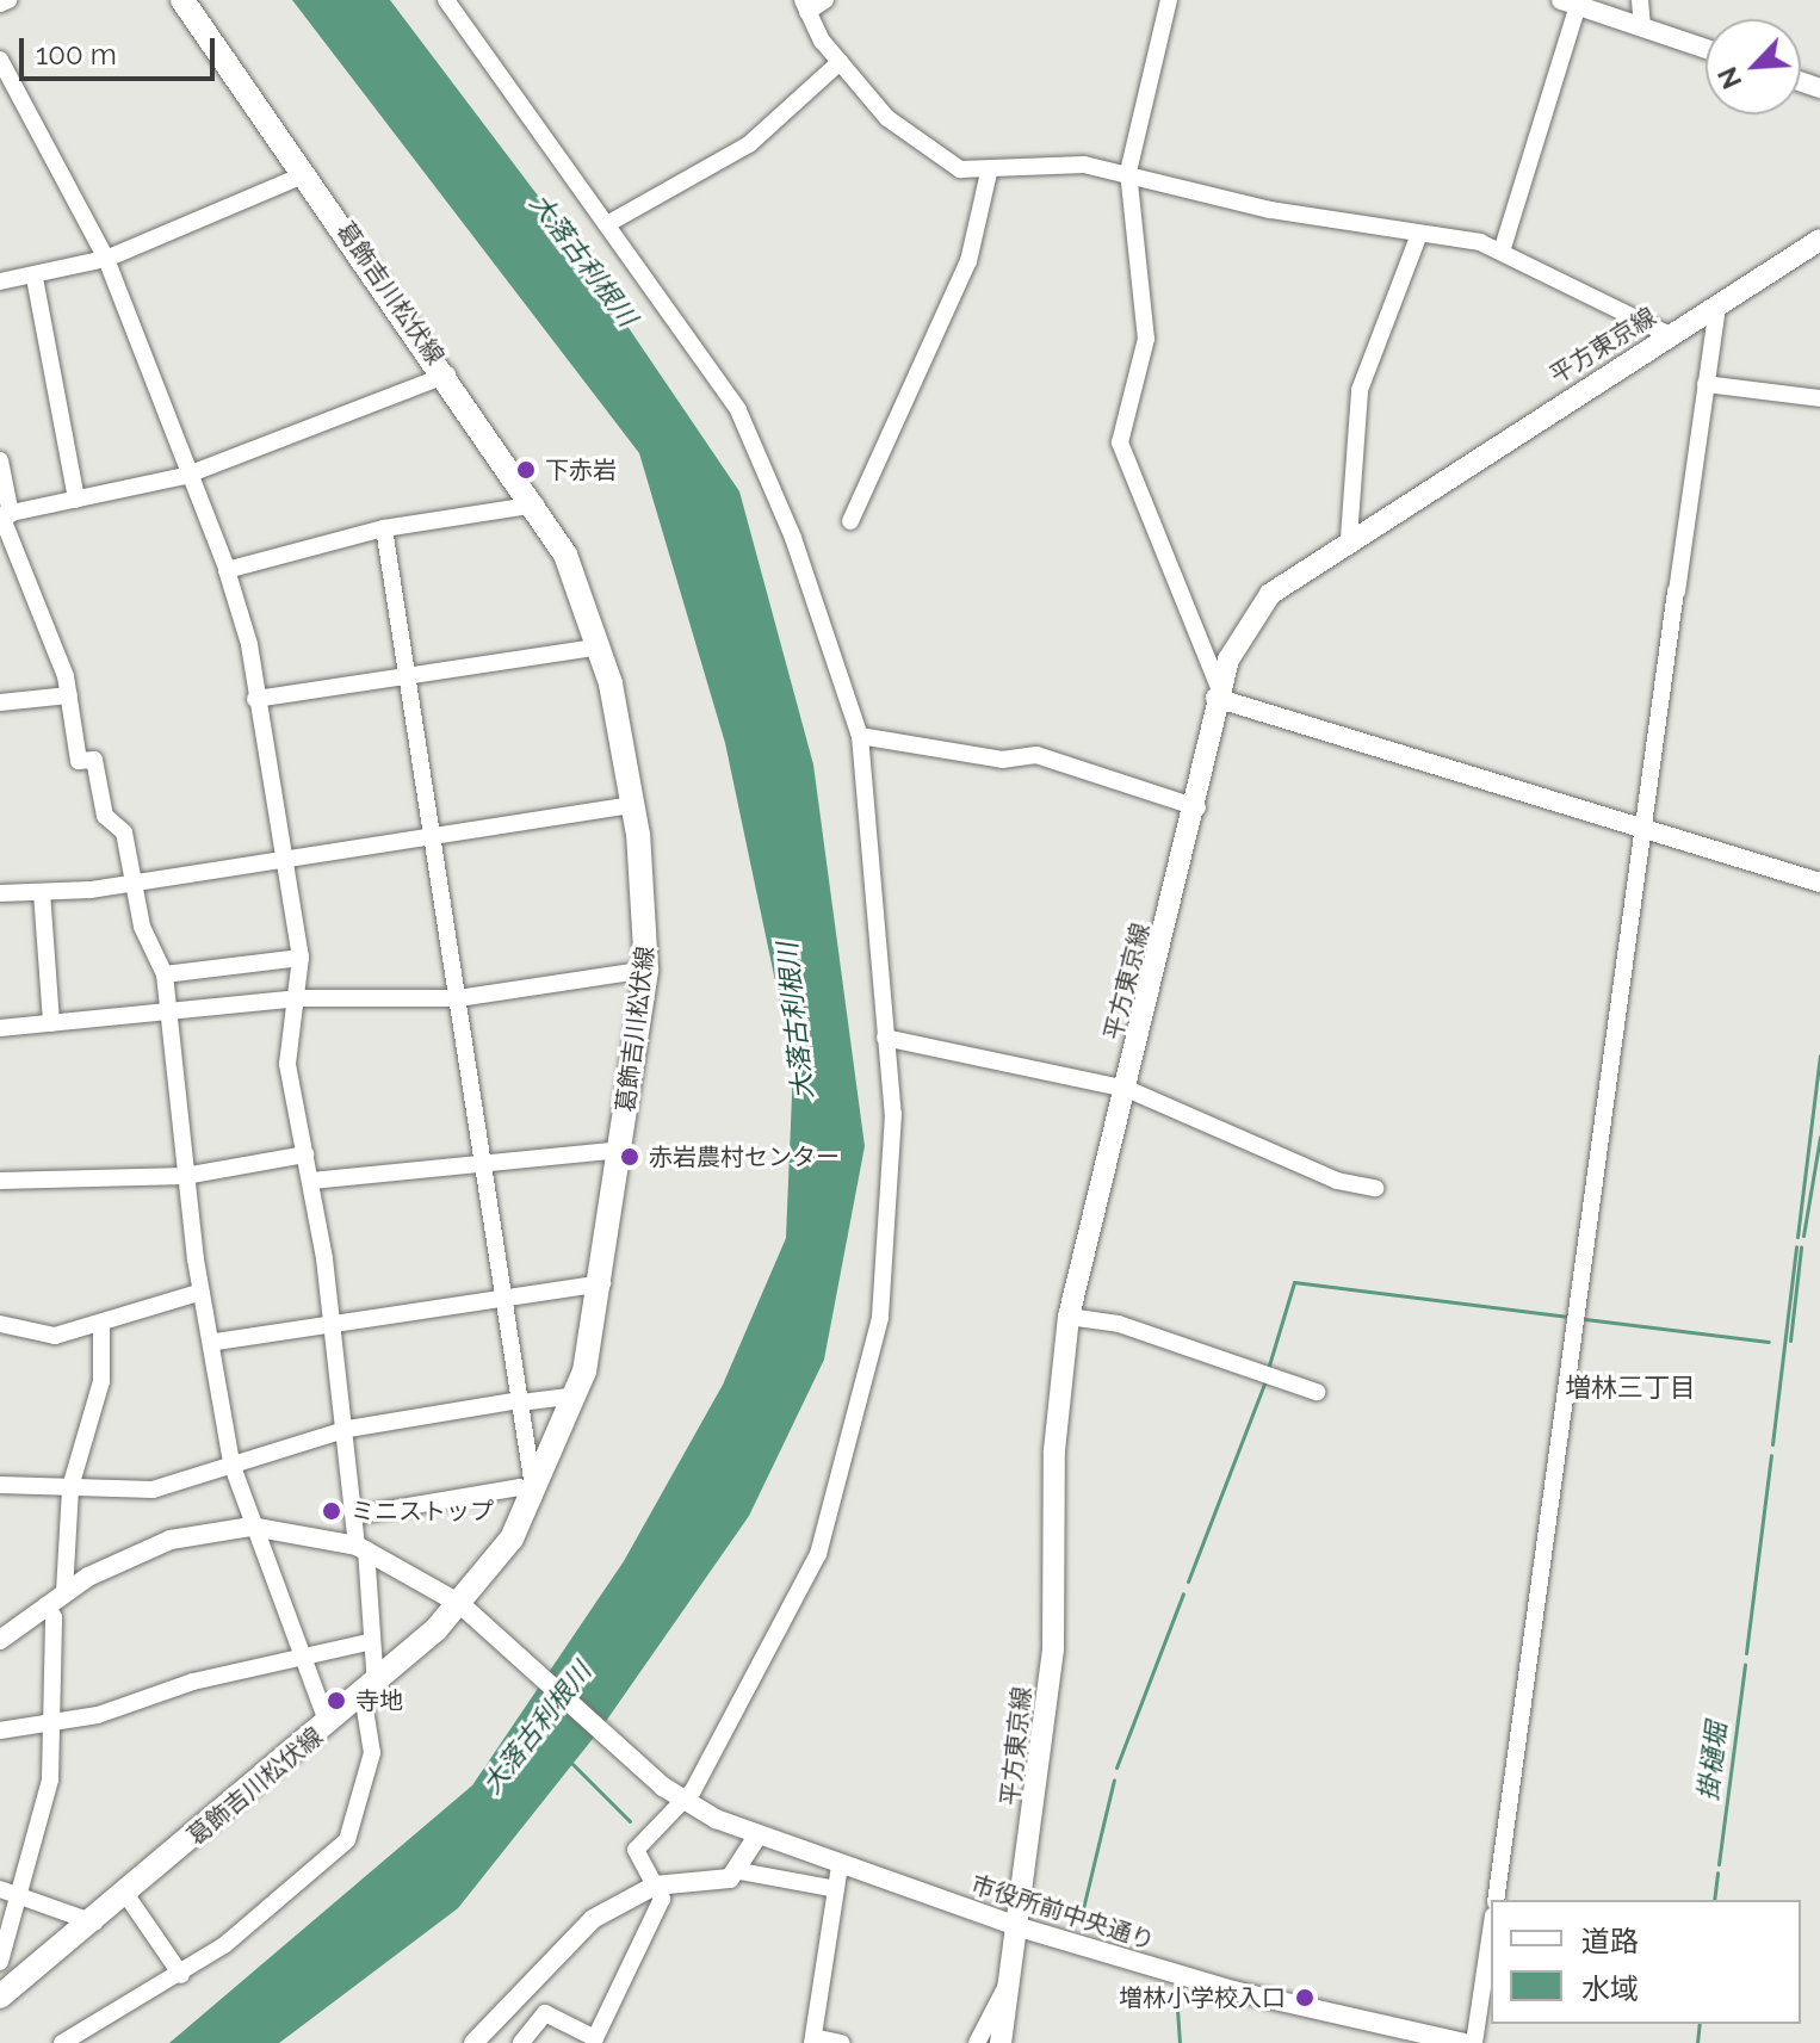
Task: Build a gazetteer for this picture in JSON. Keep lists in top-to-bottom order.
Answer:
{
  "streets": {
    "main road": ["葛飾吉川松伏線", "平方東京線"],
    "street": ["市役所前中央通り"]
  },
  "crossings": [
    ["葛飾吉川松伏線", "市役所前中央通り"],
    ["平方東京線", "市役所前中央通り"]
  ],
  "districts": ["増林三丁目"],
  "water": ["大落古利根川", "掛樋堀"],
  "places": [
    "下赤岩",
    "赤岩農村センター",
    "ミニストップ",
    "寺地",
    "増林小学校入口"
  ],
  "legend": ["道路", "水域"],
  "scale_bar": "100 m",
  "north": "bottom left"
}
